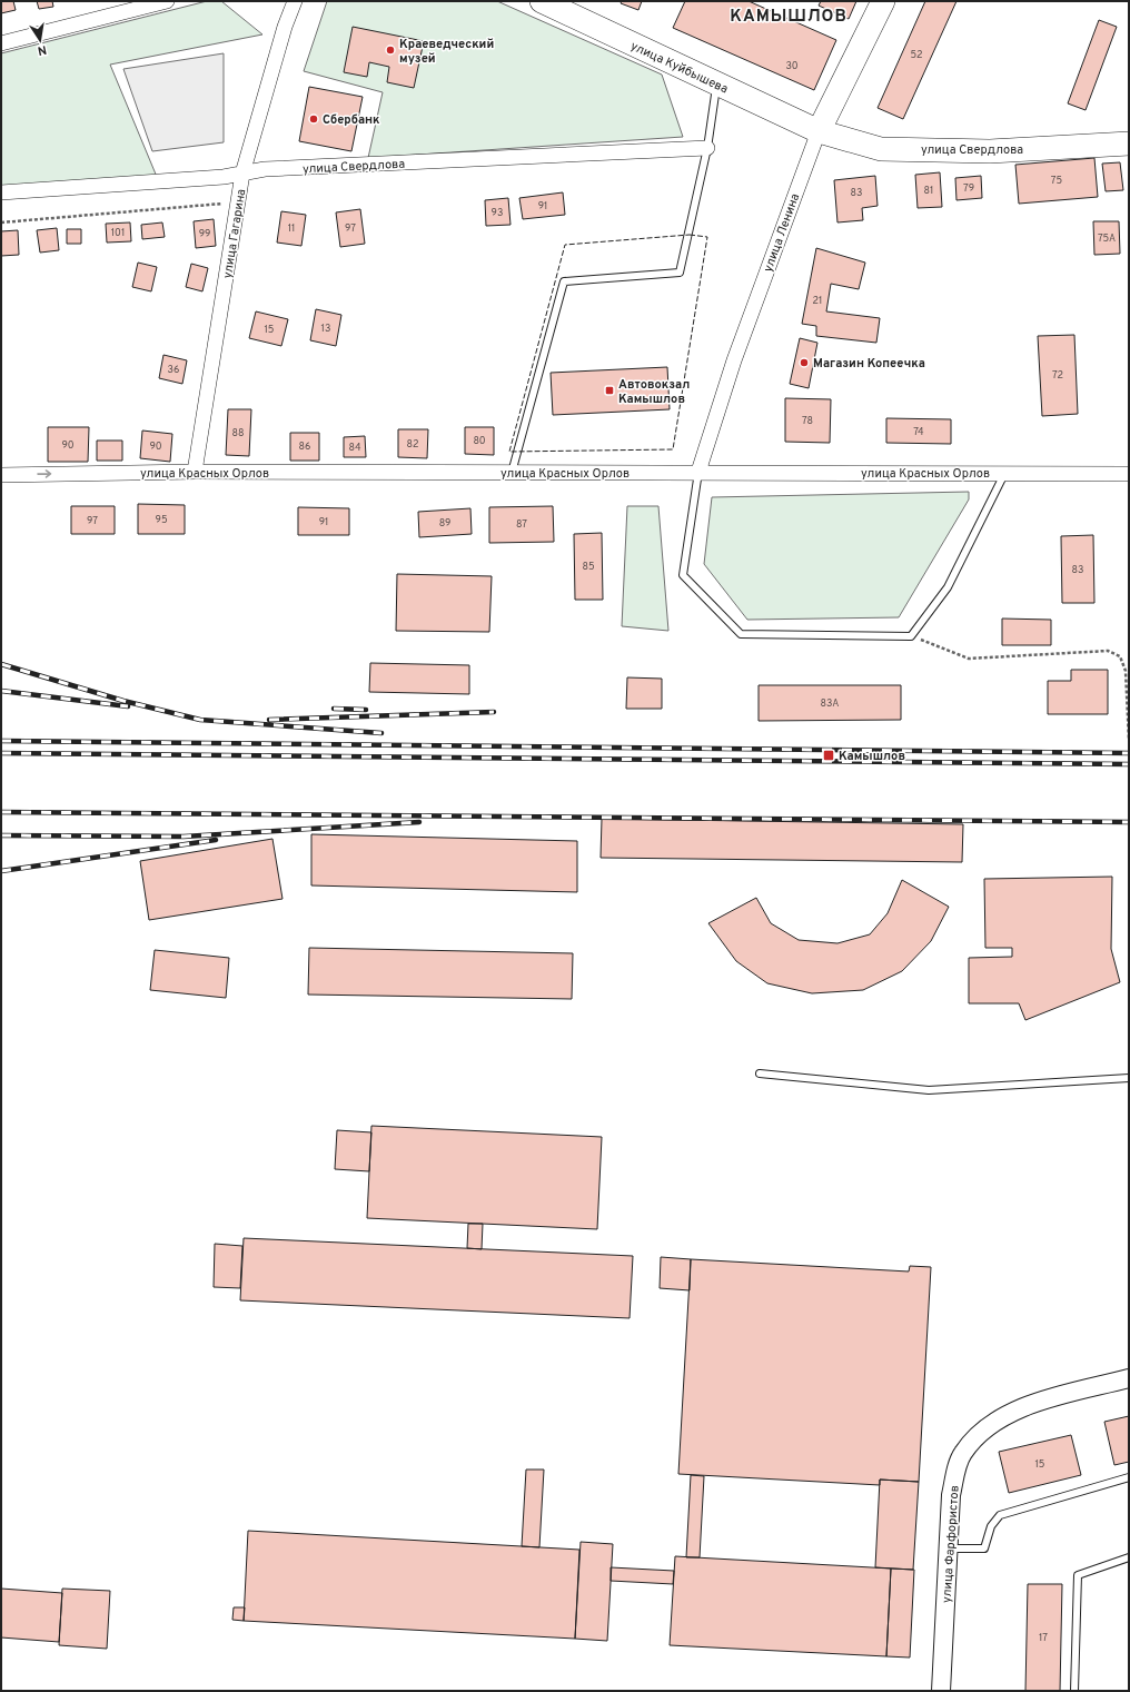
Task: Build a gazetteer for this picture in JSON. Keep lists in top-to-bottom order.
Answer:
{
  "streets": {
    "main road": ["улица Куйбышева", "улица Свердлова", "улица Ленина"],
    "street": ["улица Гагарина", "улица Красных Орлов", "улица Фарфористов"]
  },
  "crossings": [
    ["улица Куйбышева", "улица Свердлова"],
    ["улица Куйбышева", "улица Ленина"],
    ["улица Свердлова", "улица Ленина"],
    ["улица Свердлова", "улица Гагарина"],
    ["улица Ленина", "улица Красных Орлов"],
    ["улица Гагарина", "улица Красных Орлов"]
  ],
  "districts": ["КАМЫШЛОВ"],
  "places": {
    "other": ["Краеведческий музей", "Сбербанк", "Магазин Копеечка"],
    "transit": ["Автовокзал Камышлов", "Камышлов"]
  },
  "house_numbers": [
    "52",
    "30",
    "75",
    "79",
    "81",
    "83",
    "91",
    "93",
    "11",
    "97",
    "101",
    "99",
    "75А",
    "21",
    "13",
    "15",
    "36",
    "72",
    "78",
    "74",
    "88",
    "80",
    "82",
    "90",
    "90",
    "86",
    "84",
    "95",
    "97",
    "91",
    "89",
    "87",
    "85",
    "83",
    "83А",
    "15",
    "17"
  ],
  "north": "bottom"
}
